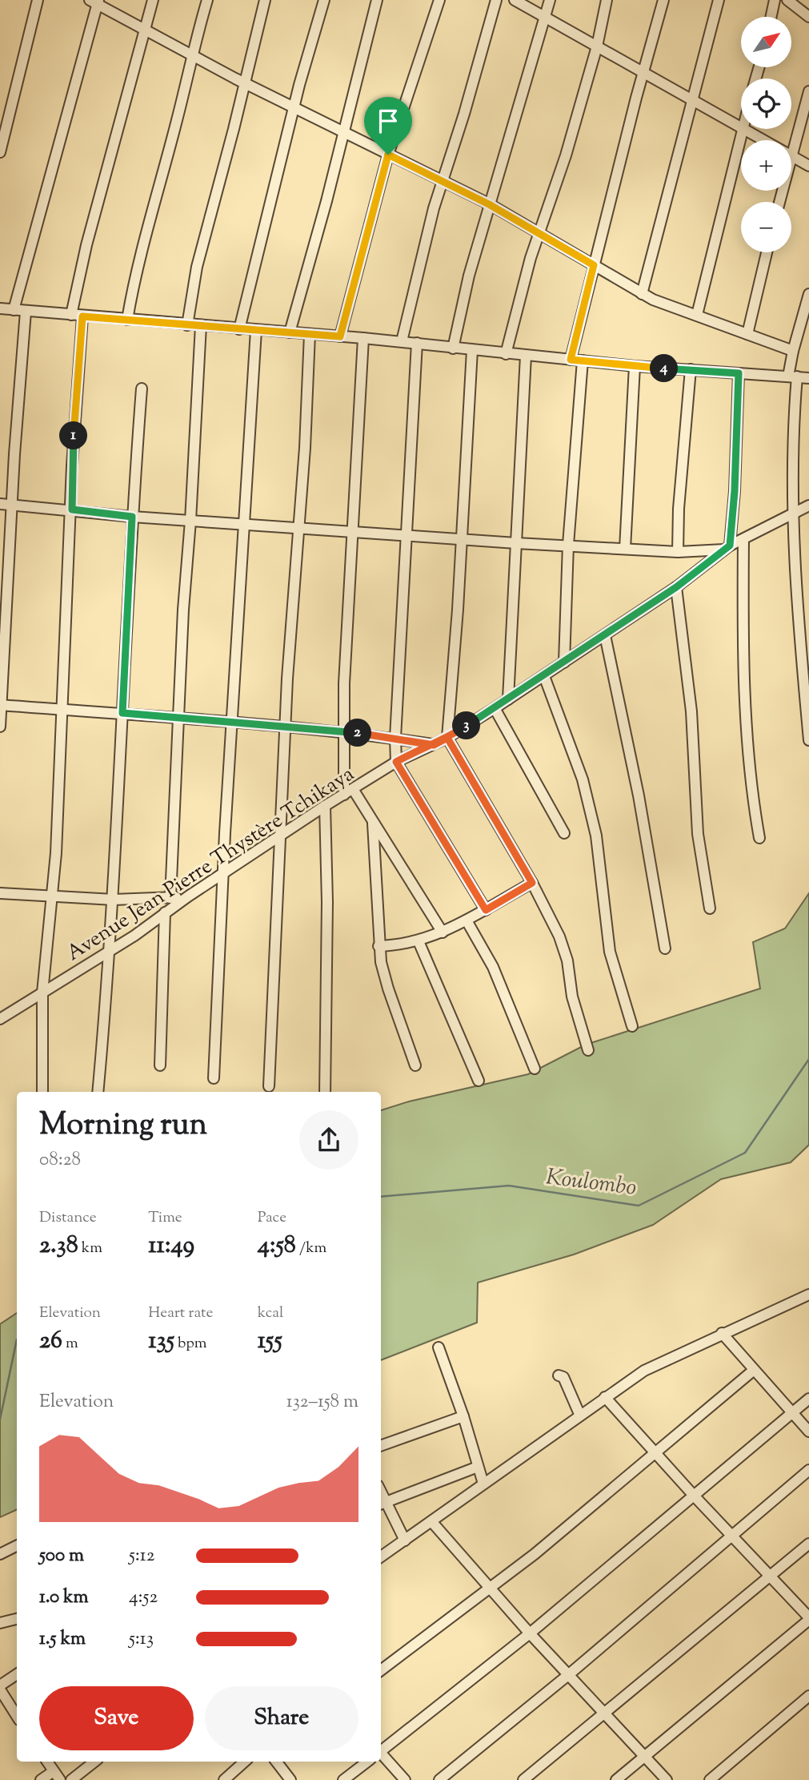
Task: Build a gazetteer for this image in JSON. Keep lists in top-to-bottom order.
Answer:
{
  "streets": {
    "street": ["Avenue Jean Pierre Thystère Tchikaya"]
  },
  "water": ["Koulombo"],
  "north": "top right",
  "page": {
    "map_buttons": ["+", "−"],
    "pins": [
      "4",
      "1",
      "3",
      "2"
    ],
    "heading": ["Morning run", "08:28"],
    "stats": [
      ["Distance", "2.38 km"],
      ["Time", "11:49"],
      ["Pace", "4:58 /km"],
      ["Elevation", "26 m"],
      ["Heart rate", "135 bpm"],
      ["kcal", "155"]
    ],
    "chart": ["Elevation", "132–158 m"],
    "list": [
      {
        "name": "500 m",
        "note": "5:12"
      },
      {
        "name": "1.0 km",
        "note": "4:52"
      },
      {
        "name": "1.5 km",
        "note": "5:13"
      }
    ],
    "buttons": ["Save", "Share"]
  }
}
